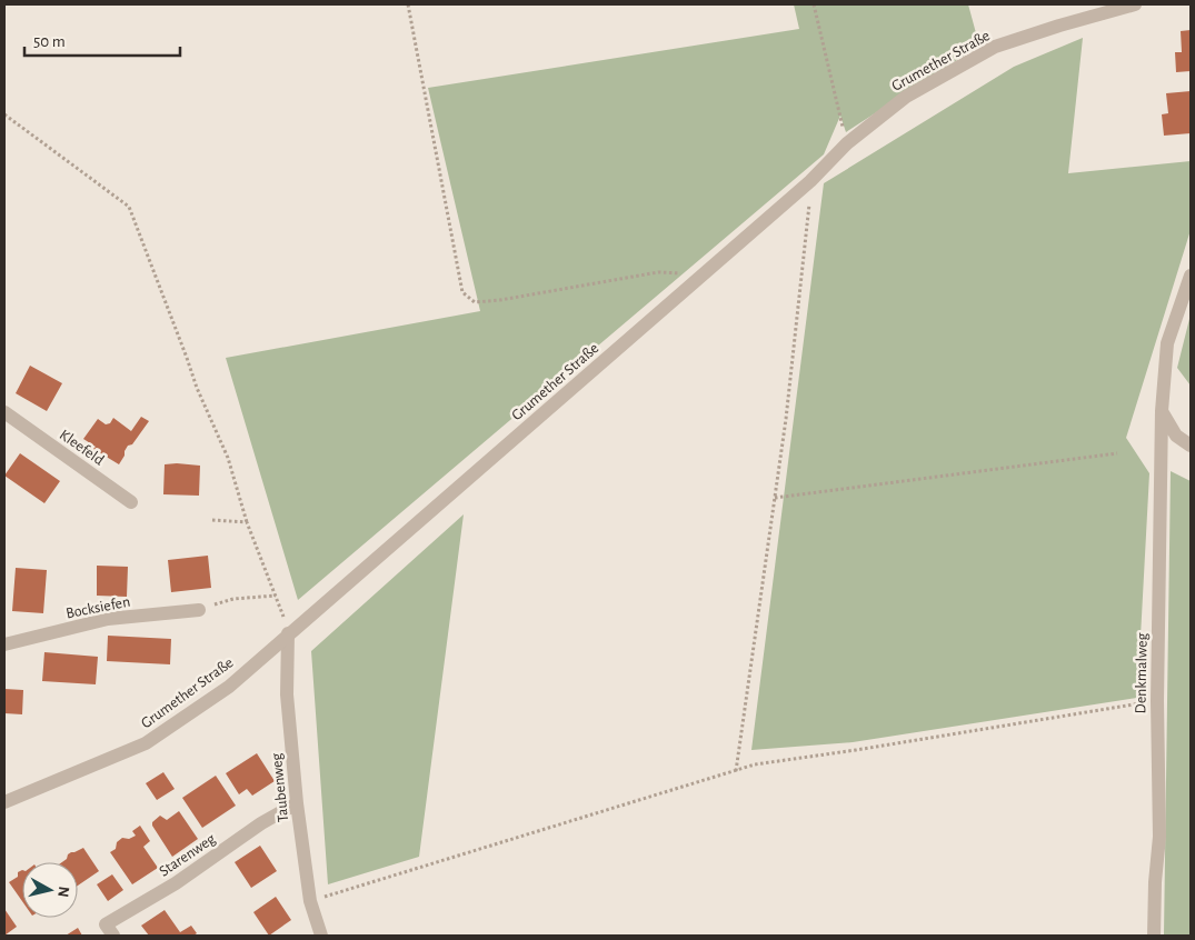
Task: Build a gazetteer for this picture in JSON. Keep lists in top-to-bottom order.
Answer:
{
  "streets": {
    "street": [
      "Grumether Straße",
      "Kleefeld",
      "Bocksiefen",
      "Denkmalweg",
      "Taubenweg",
      "Starenweg"
    ]
  },
  "crossings": [
    ["Grumether Straße", "Taubenweg"],
    ["Taubenweg", "Starenweg"]
  ],
  "scale_bar": "50 m",
  "north": "right"
}
